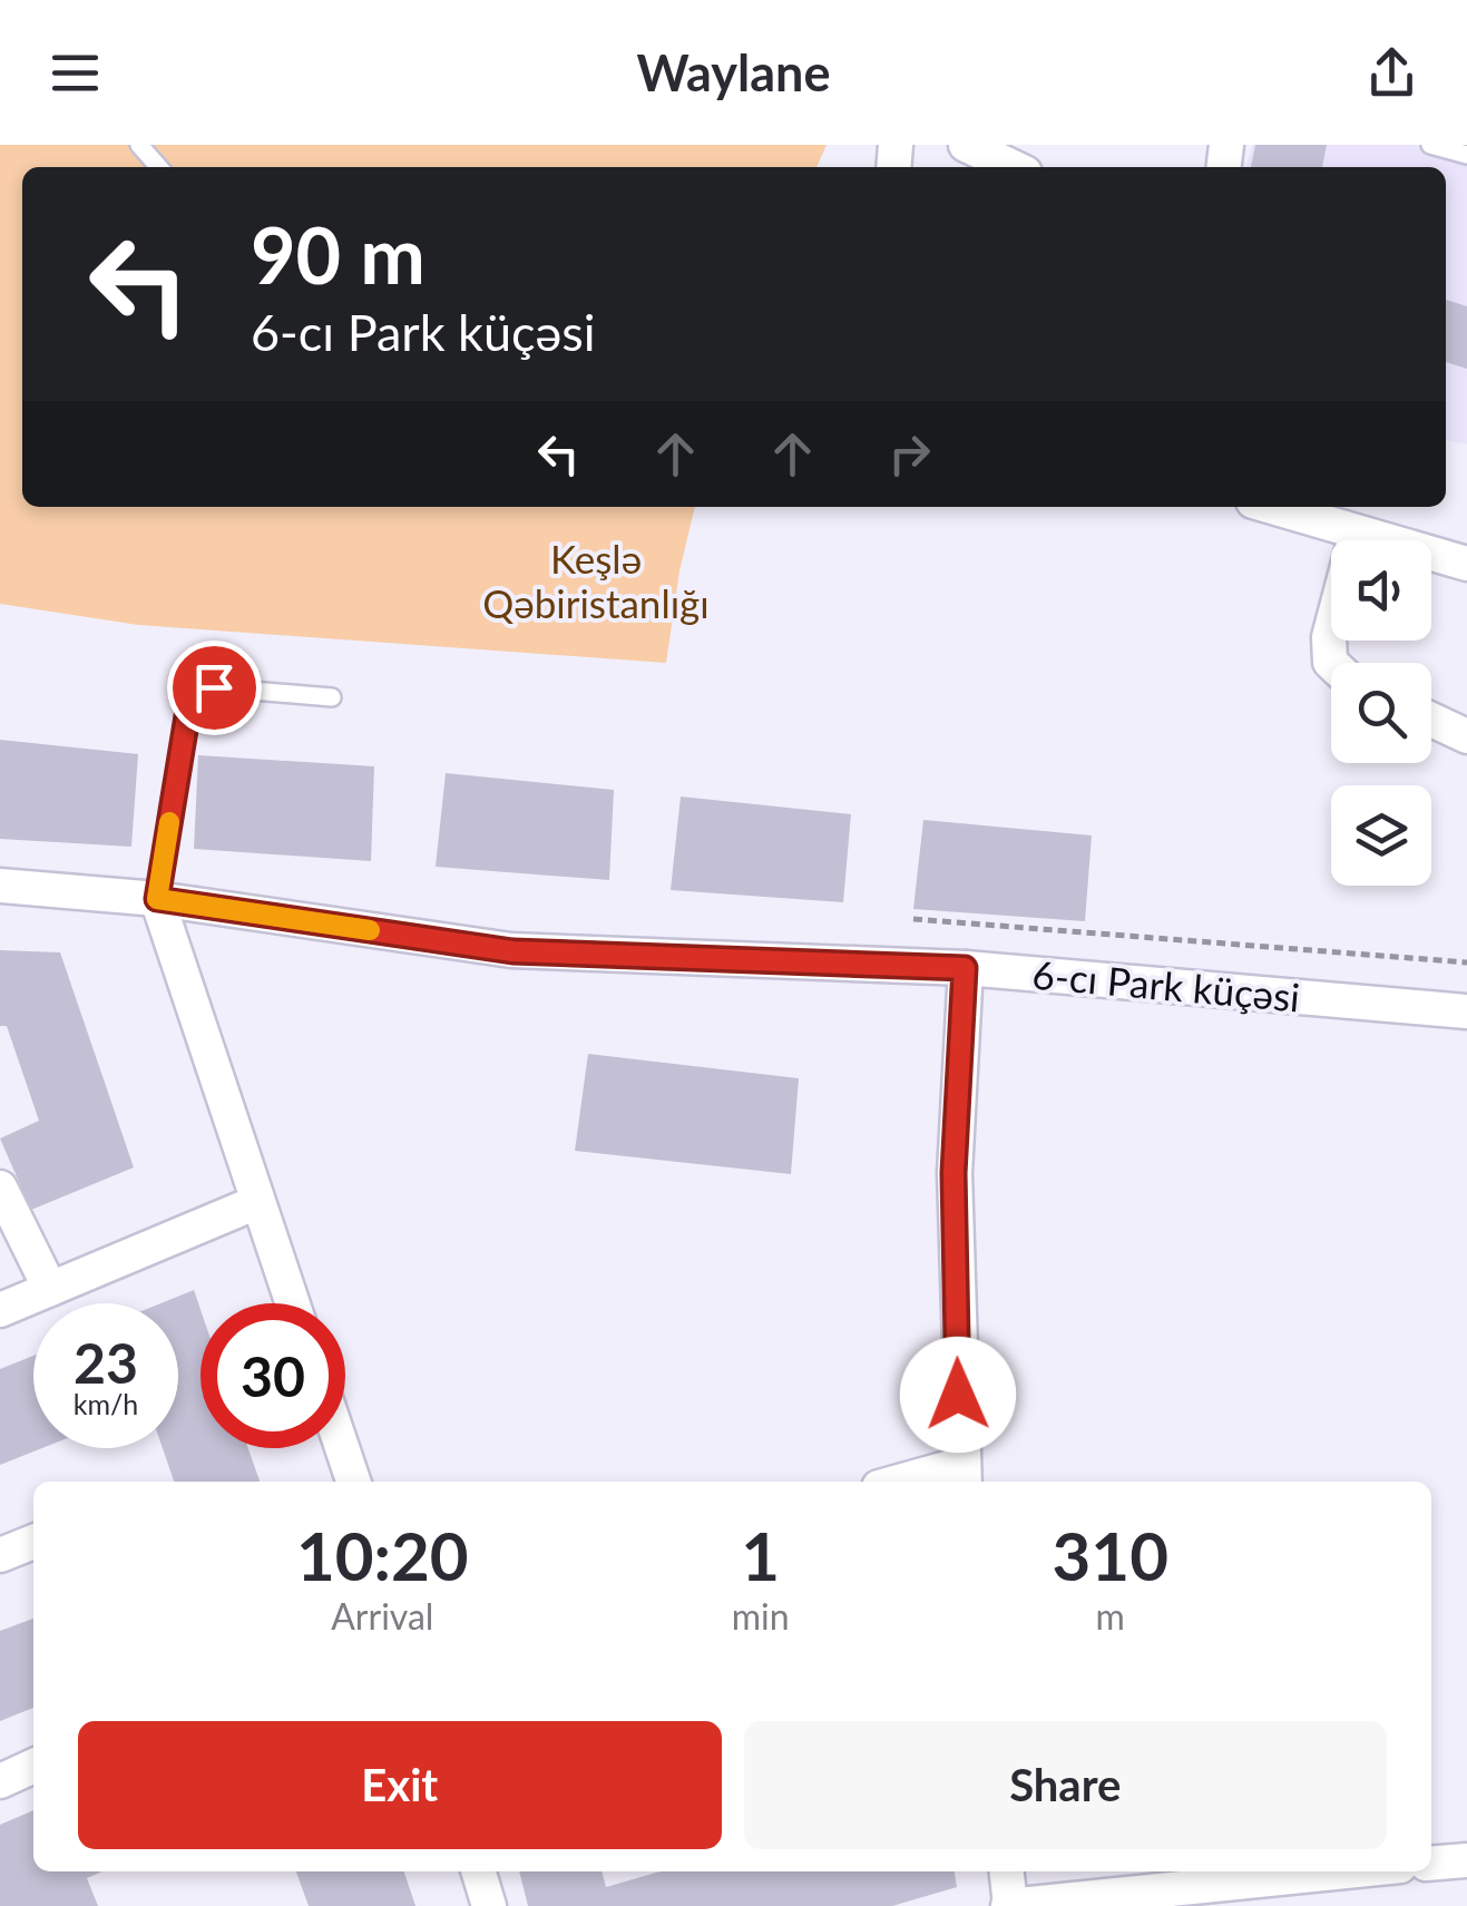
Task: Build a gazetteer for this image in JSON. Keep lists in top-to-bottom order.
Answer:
{
  "streets": {
    "street": ["6-cı Park küçəsi"]
  },
  "parks": ["Keşlə Qəbiristanlığı"],
  "page": {
    "header": "Waylane",
    "turn": ["90 m", "6-cı Park küçəsi"],
    "speed": "23 km/h",
    "limit": "30",
    "eta": [
      "10:20",
      "Arrival",
      "1",
      "min",
      "310",
      "m"
    ],
    "buttons": ["Exit", "Share"]
  }
}
